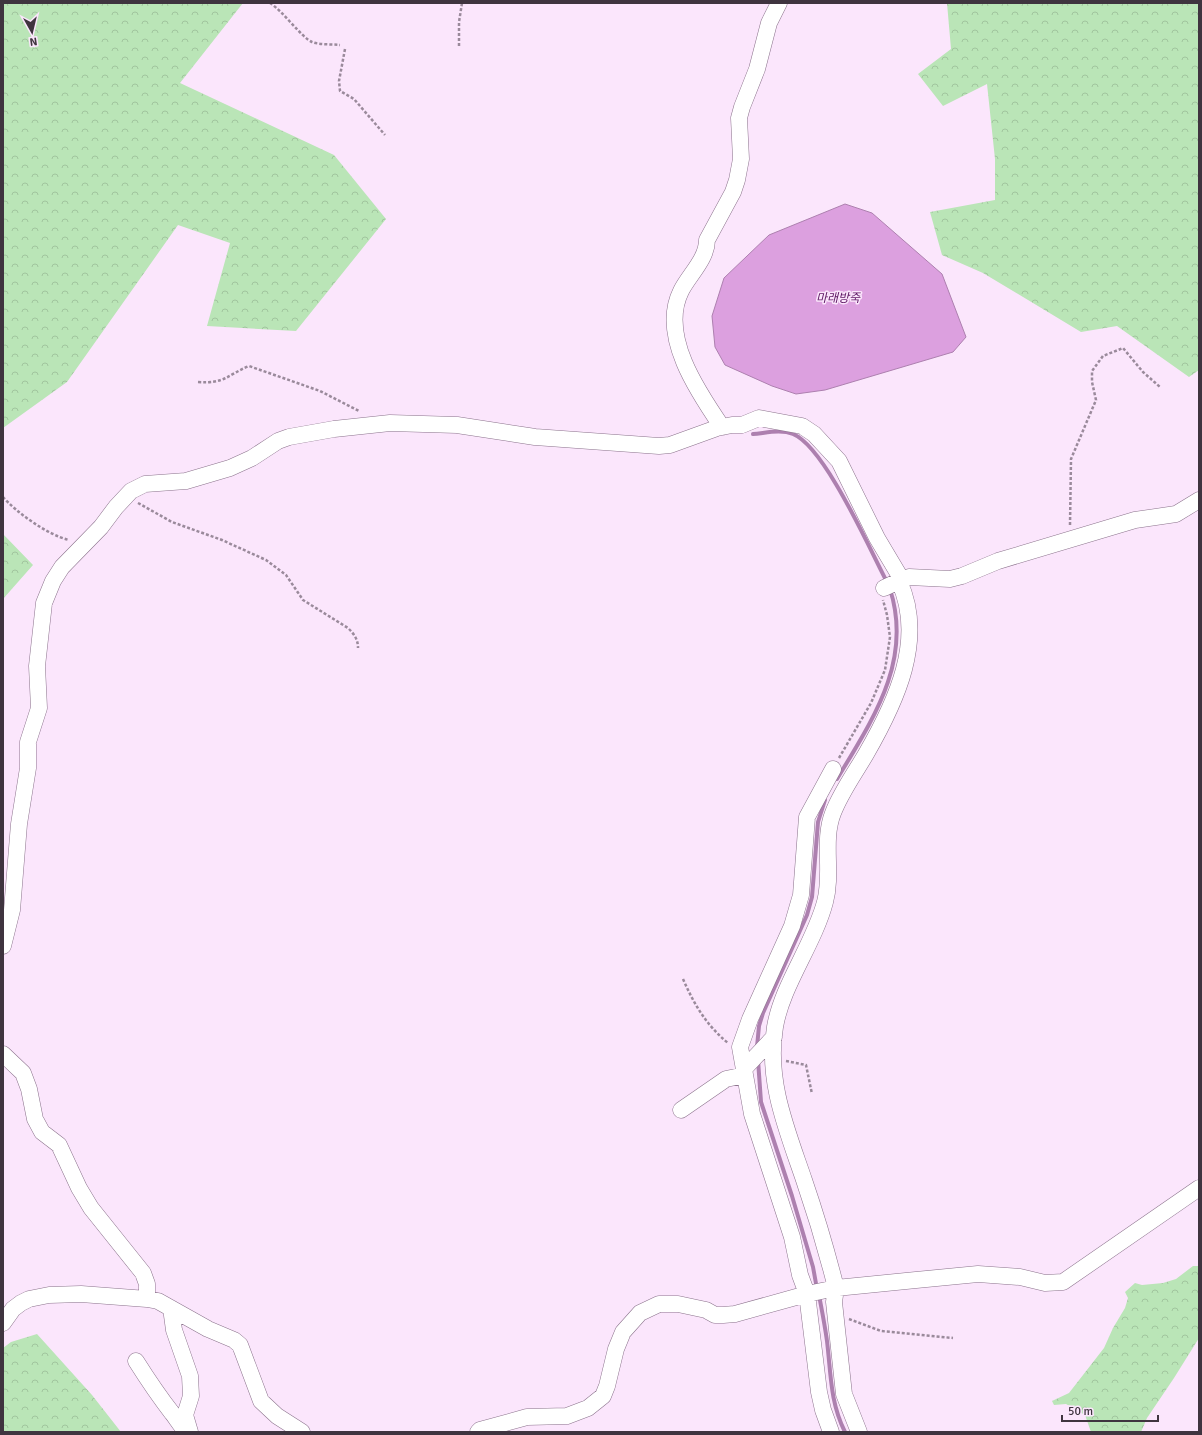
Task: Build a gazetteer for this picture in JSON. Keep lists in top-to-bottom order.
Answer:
{
  "water": ["마래방죽"],
  "scale_bar": "50 m",
  "north": "bottom"
}
